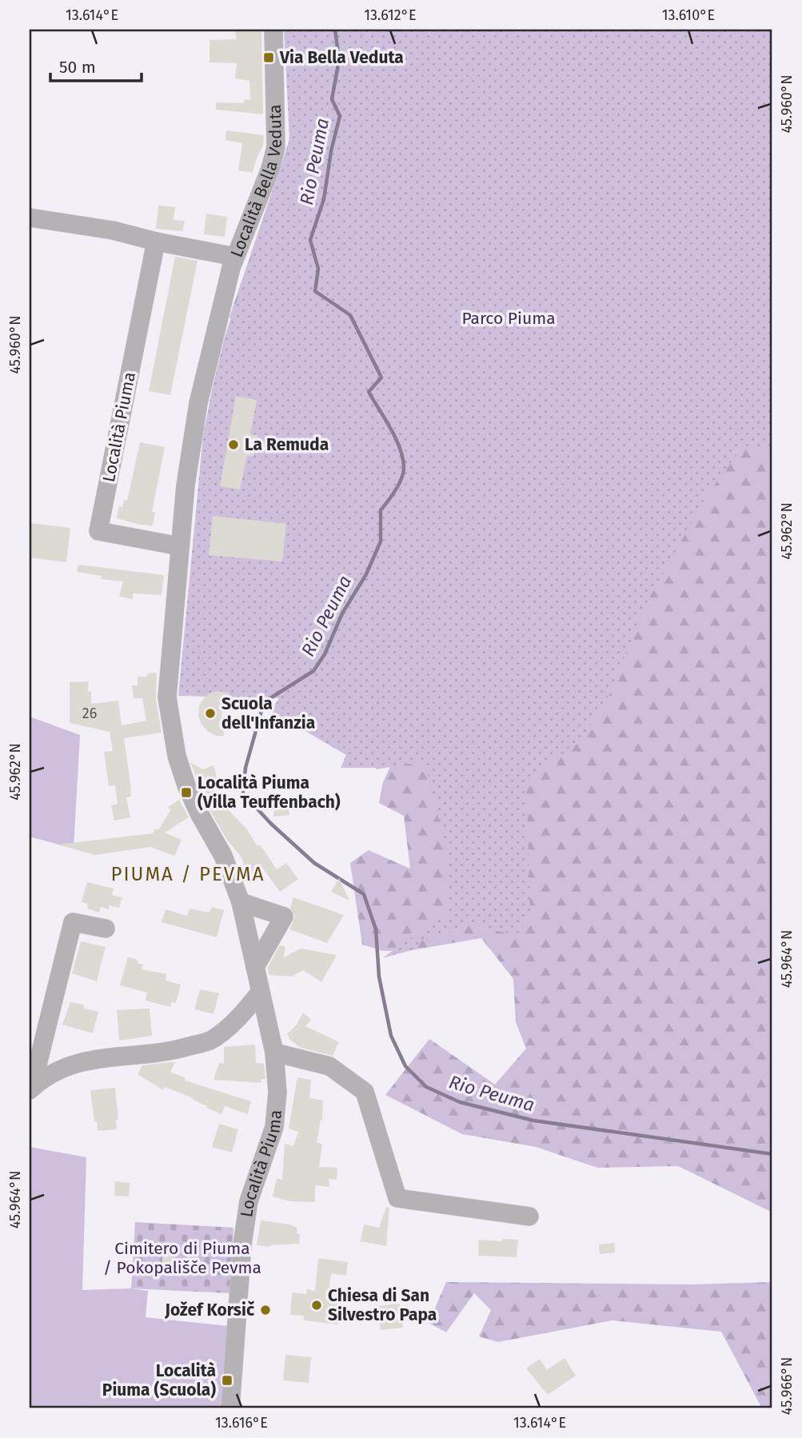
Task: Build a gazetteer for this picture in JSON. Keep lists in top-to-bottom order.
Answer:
{
  "streets": {
    "street": ["Località Bella Veduta", "Località Piuma"]
  },
  "crossings": [
    ["Località Bella Veduta", "Località Piuma"]
  ],
  "districts": ["PIUMA / PEVMA"],
  "water": ["Rio Peuma"],
  "parks": ["Parco Piuma", "Cimitero di Piuma / Pokopališče Pevma"],
  "places": {
    "transit": ["Via Bella Veduta", "Località Piuma (Villa Teuffenbach)", "Località Piuma (Scuola)"],
    "other": [
      "La Remuda",
      "Scuola dell'Infanzia",
      "Chiesa di San Silvestro Papa",
      "Jožef Korsič"
    ]
  },
  "house_numbers": ["26"],
  "scale_bar": "50 m",
  "coordinates": [
    "13.614°E",
    "13.612°E",
    "13.610°E",
    "45.960°N",
    "45.962°N",
    "45.964°N",
    "45.966°N",
    "13.616°E"
  ]
}
